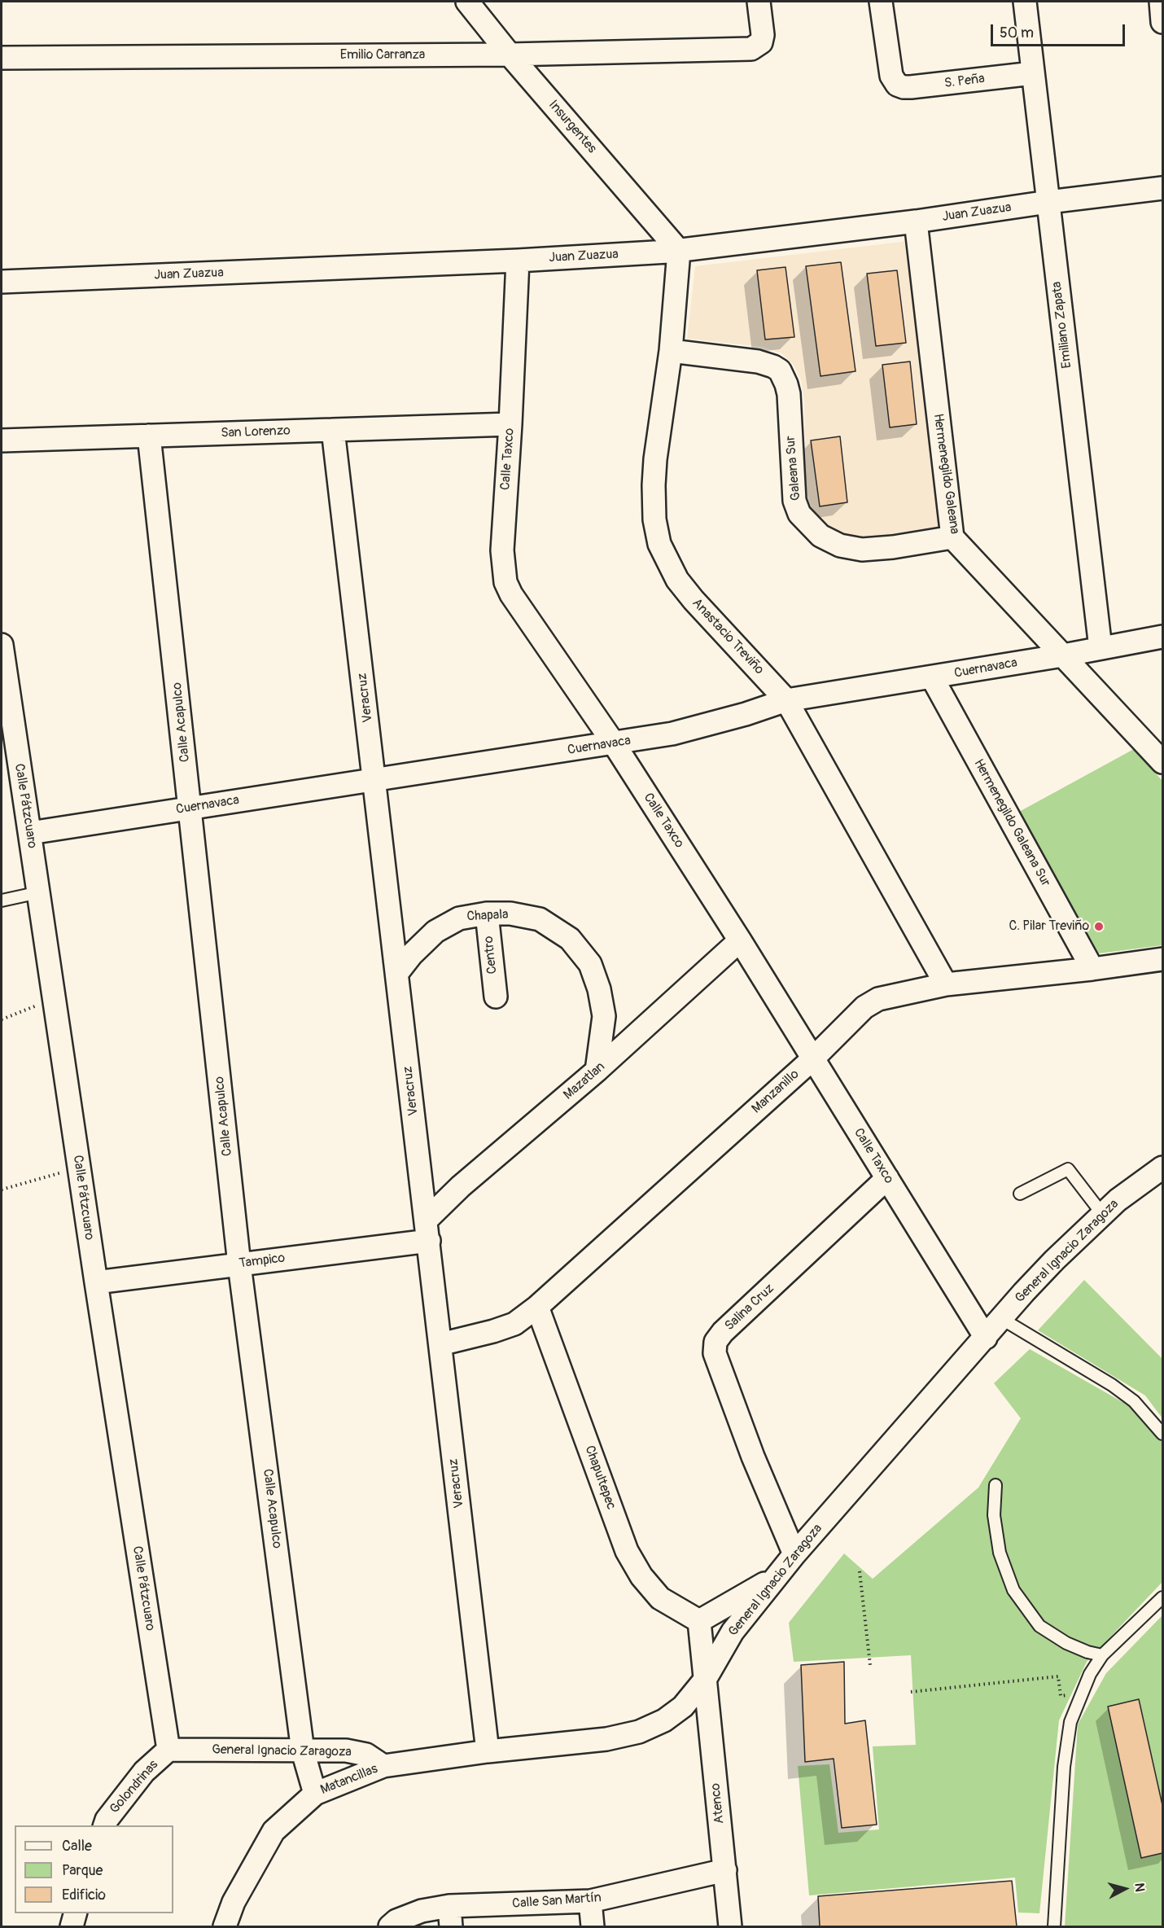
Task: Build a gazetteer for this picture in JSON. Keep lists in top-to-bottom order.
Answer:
{
  "streets": {
    "street": [
      "Emilio Carranza",
      "S. Peña",
      "Insurgentes",
      "Juan Zuazua",
      "Emiliano Zapata",
      "San Lorenzo",
      "Calle Taxco",
      "Galeana Sur",
      "Hermenegildo Galeana",
      "Anastacio Treviño",
      "Cuernavaca",
      "Veracruz",
      "Calle Acapulco",
      "Calle Pátzcuaro",
      "Hermenegildo Galeana Sur",
      "Chapala",
      "Centro",
      "Mazatlan",
      "Manzanillo",
      "General Ignacio Zaragoza",
      "Tampico",
      "Salina Cruz",
      "Chapultepec",
      "Matancillas",
      "Golondrinas",
      "Atenco",
      "Calle San Martín"
    ]
  },
  "crossings": [
    ["Emilio Carranza", "Insurgentes"],
    ["S. Peña", "Emiliano Zapata"],
    ["Insurgentes", "Juan Zuazua"],
    ["Insurgentes", "Anastacio Treviño"],
    ["Juan Zuazua", "Emiliano Zapata"],
    ["Juan Zuazua", "Calle Taxco"],
    ["Juan Zuazua", "Hermenegildo Galeana"],
    ["Juan Zuazua", "Anastacio Treviño"],
    ["Emiliano Zapata", "Cuernavaca"],
    ["San Lorenzo", "Calle Taxco"],
    ["San Lorenzo", "Veracruz"],
    ["San Lorenzo", "Calle Acapulco"],
    ["Calle Taxco", "Cuernavaca"],
    ["Calle Taxco", "Mazatlan"],
    ["Calle Taxco", "Manzanillo"],
    ["Calle Taxco", "General Ignacio Zaragoza"],
    ["Calle Taxco", "Salina Cruz"],
    ["Galeana Sur", "Hermenegildo Galeana"],
    ["Galeana Sur", "Anastacio Treviño"],
    ["Hermenegildo Galeana", "Cuernavaca"],
    ["Anastacio Treviño", "Cuernavaca"],
    ["Anastacio Treviño", "Manzanillo"],
    ["Cuernavaca", "Veracruz"],
    ["Cuernavaca", "Calle Acapulco"],
    ["Cuernavaca", "Calle Pátzcuaro"],
    ["Cuernavaca", "Hermenegildo Galeana Sur"],
    ["Veracruz", "Chapala"],
    ["Veracruz", "Mazatlan"],
    ["Veracruz", "Manzanillo"],
    ["Veracruz", "General Ignacio Zaragoza"],
    ["Veracruz", "Tampico"],
    ["Calle Acapulco", "General Ignacio Zaragoza"],
    ["Calle Acapulco", "Tampico"],
    ["Calle Acapulco", "Matancillas"],
    ["Calle Pátzcuaro", "General Ignacio Zaragoza"],
    ["Calle Pátzcuaro", "Tampico"],
    ["Calle Pátzcuaro", "Golondrinas"],
    ["Hermenegildo Galeana Sur", "Manzanillo"],
    ["Chapala", "Centro"],
    ["Chapala", "Mazatlan"],
    ["Mazatlan", "Tampico"],
    ["Manzanillo", "Chapultepec"],
    ["General Ignacio Zaragoza", "Salina Cruz"],
    ["General Ignacio Zaragoza", "Matancillas"],
    ["General Ignacio Zaragoza", "Golondrinas"],
    ["General Ignacio Zaragoza", "Atenco"],
    ["Atenco", "Calle San Martín"]
  ],
  "places": ["C. Pilar Treviño"],
  "legend": ["Calle", "Parque", "Edificio"],
  "scale_bar": "50 m",
  "north": "right"
}
